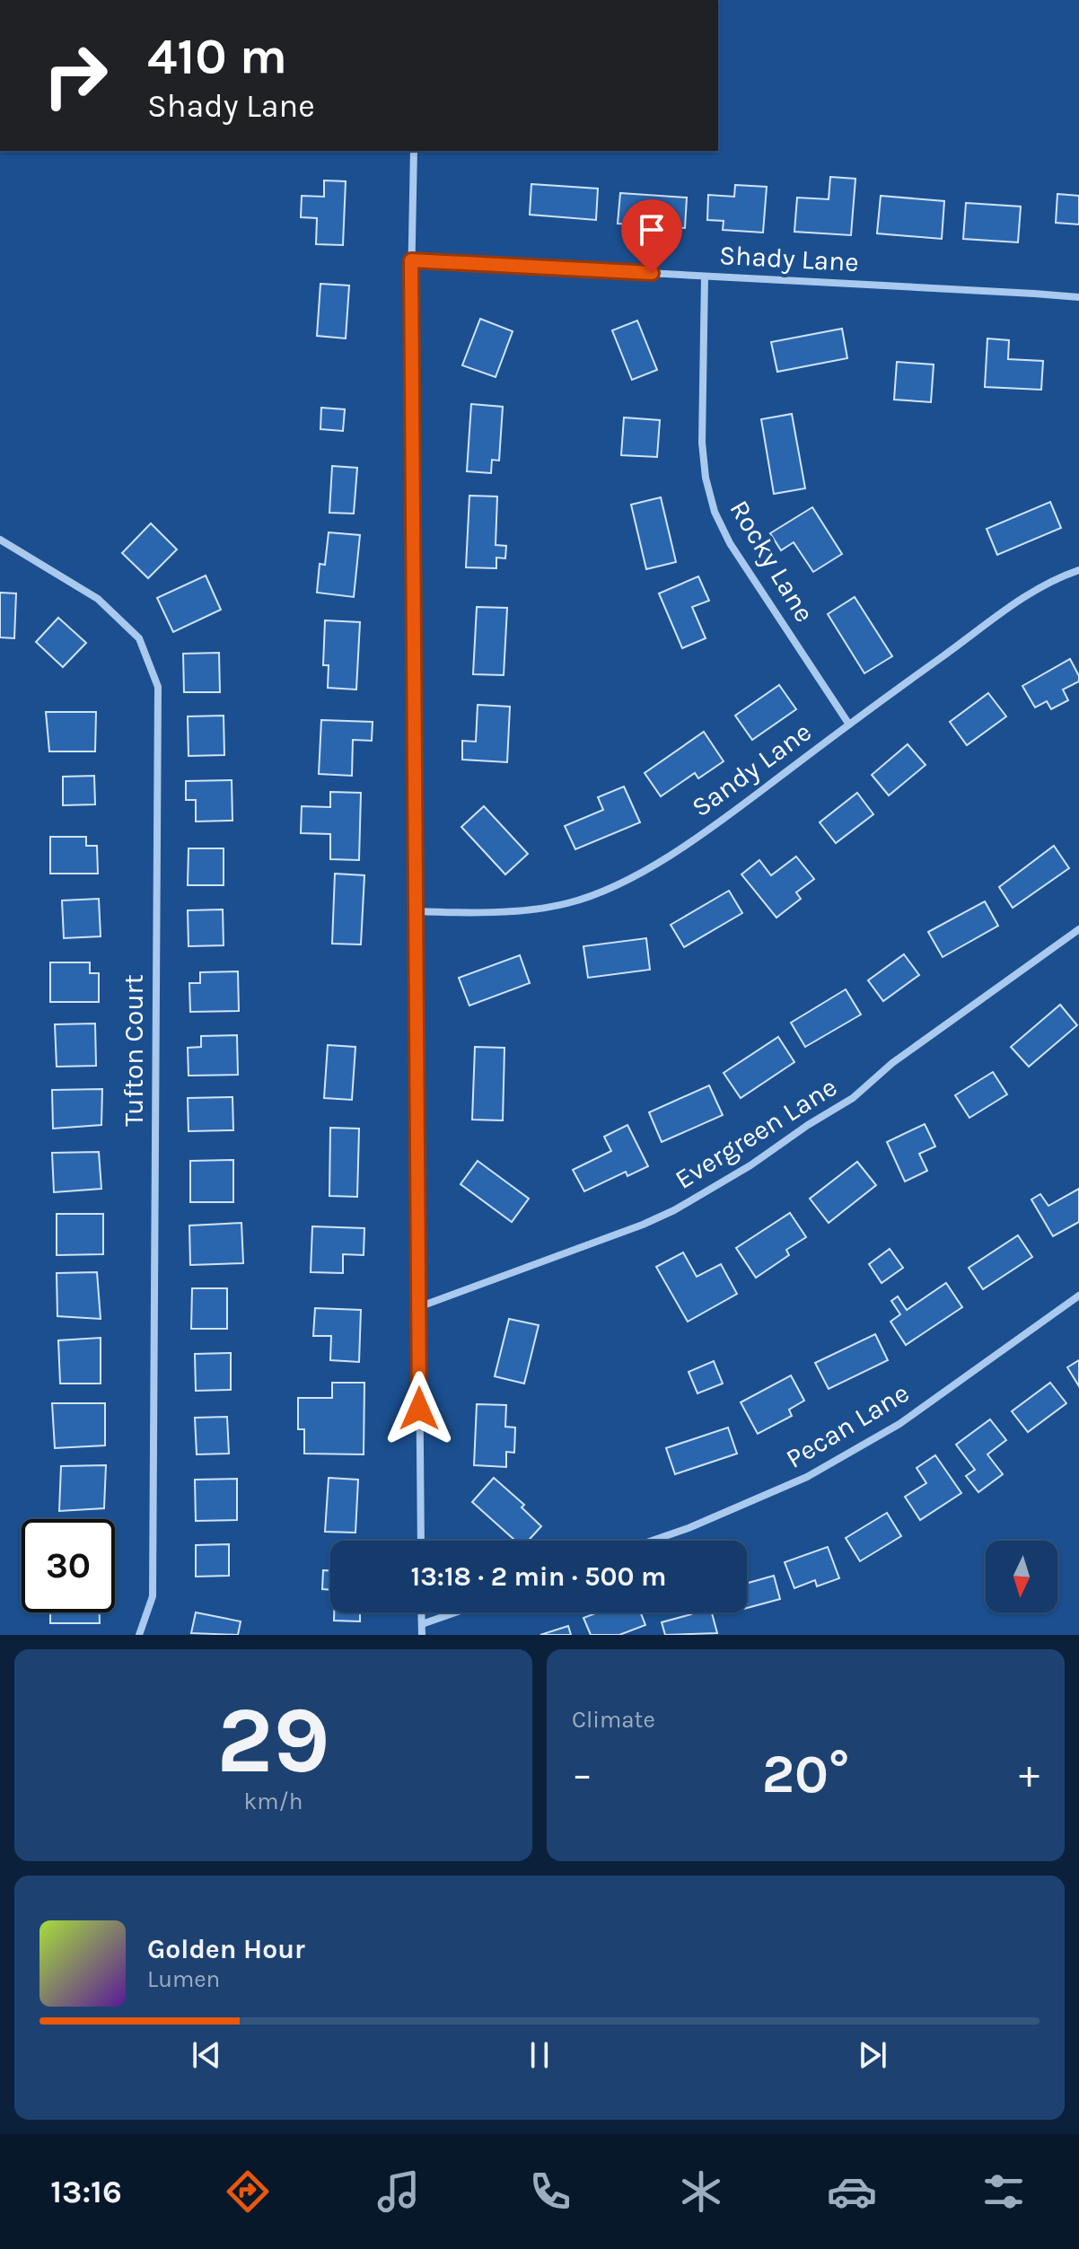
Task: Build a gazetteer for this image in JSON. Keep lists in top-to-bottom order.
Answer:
{
  "streets": {
    "street": [
      "Shady Lane",
      "Rocky Lane",
      "Sandy Lane",
      "Tufton Court",
      "Evergreen Lane",
      "Pecan Lane"
    ]
  },
  "crossings": [
    ["Shady Lane", "Rocky Lane"],
    ["Rocky Lane", "Sandy Lane"]
  ],
  "north": "bottom",
  "page": {
    "turn": ["410 m", "Shady Lane"],
    "limit": "30",
    "trip": "13:18 · 2 min · 500 m",
    "tile": [
      ["29", "km/h"],
      "Climate"
    ],
    "heat": ["−", "20°", "+"],
    "song": ["Golden Hour", "Lumen"],
    "tabs": "13:16"
  }
}
